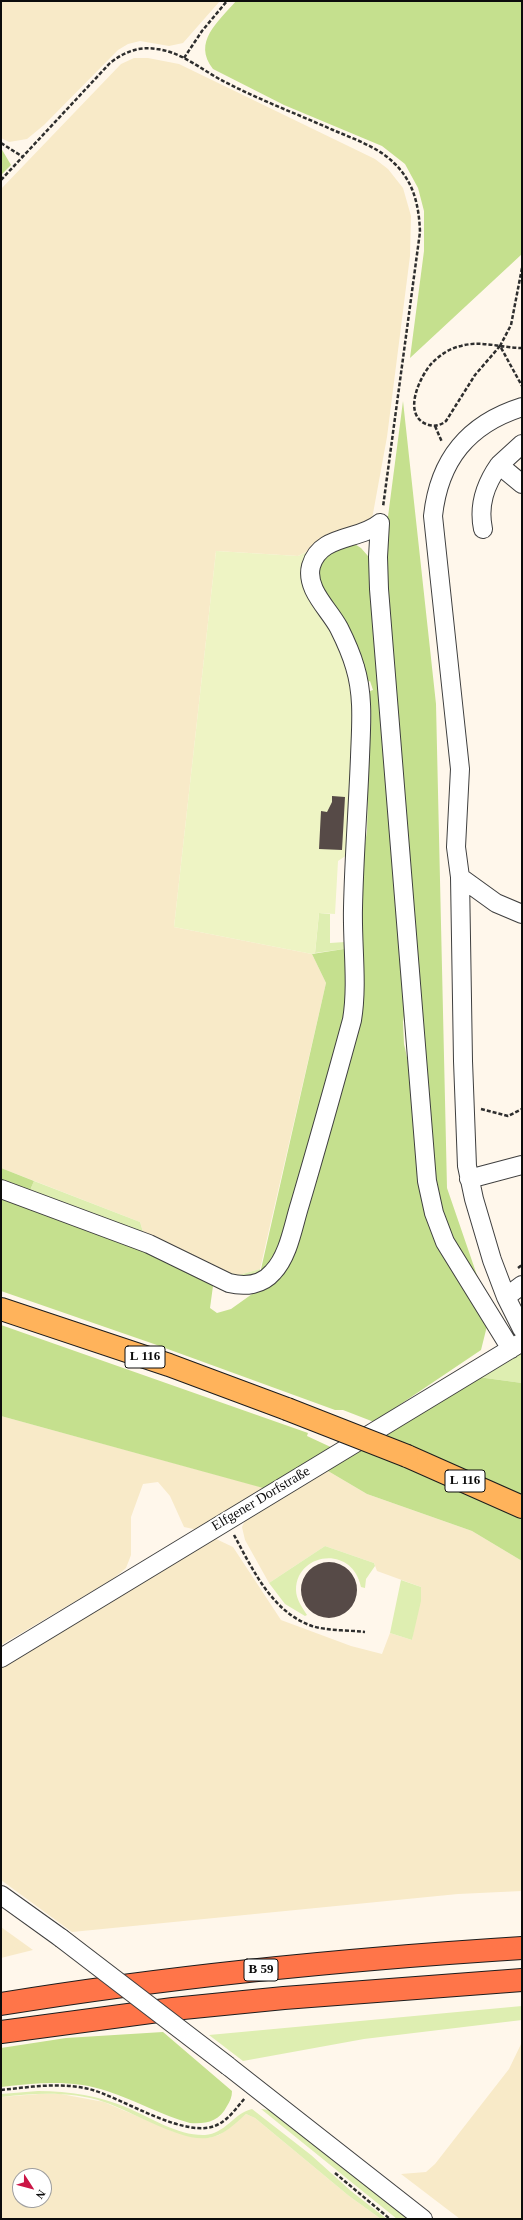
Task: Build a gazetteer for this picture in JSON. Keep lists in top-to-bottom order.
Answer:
{
  "streets": {
    "highway": ["B 59"],
    "main road": ["L 116"],
    "street": ["Elfgener Dorfstraße"]
  },
  "north": "bottom right"
}
